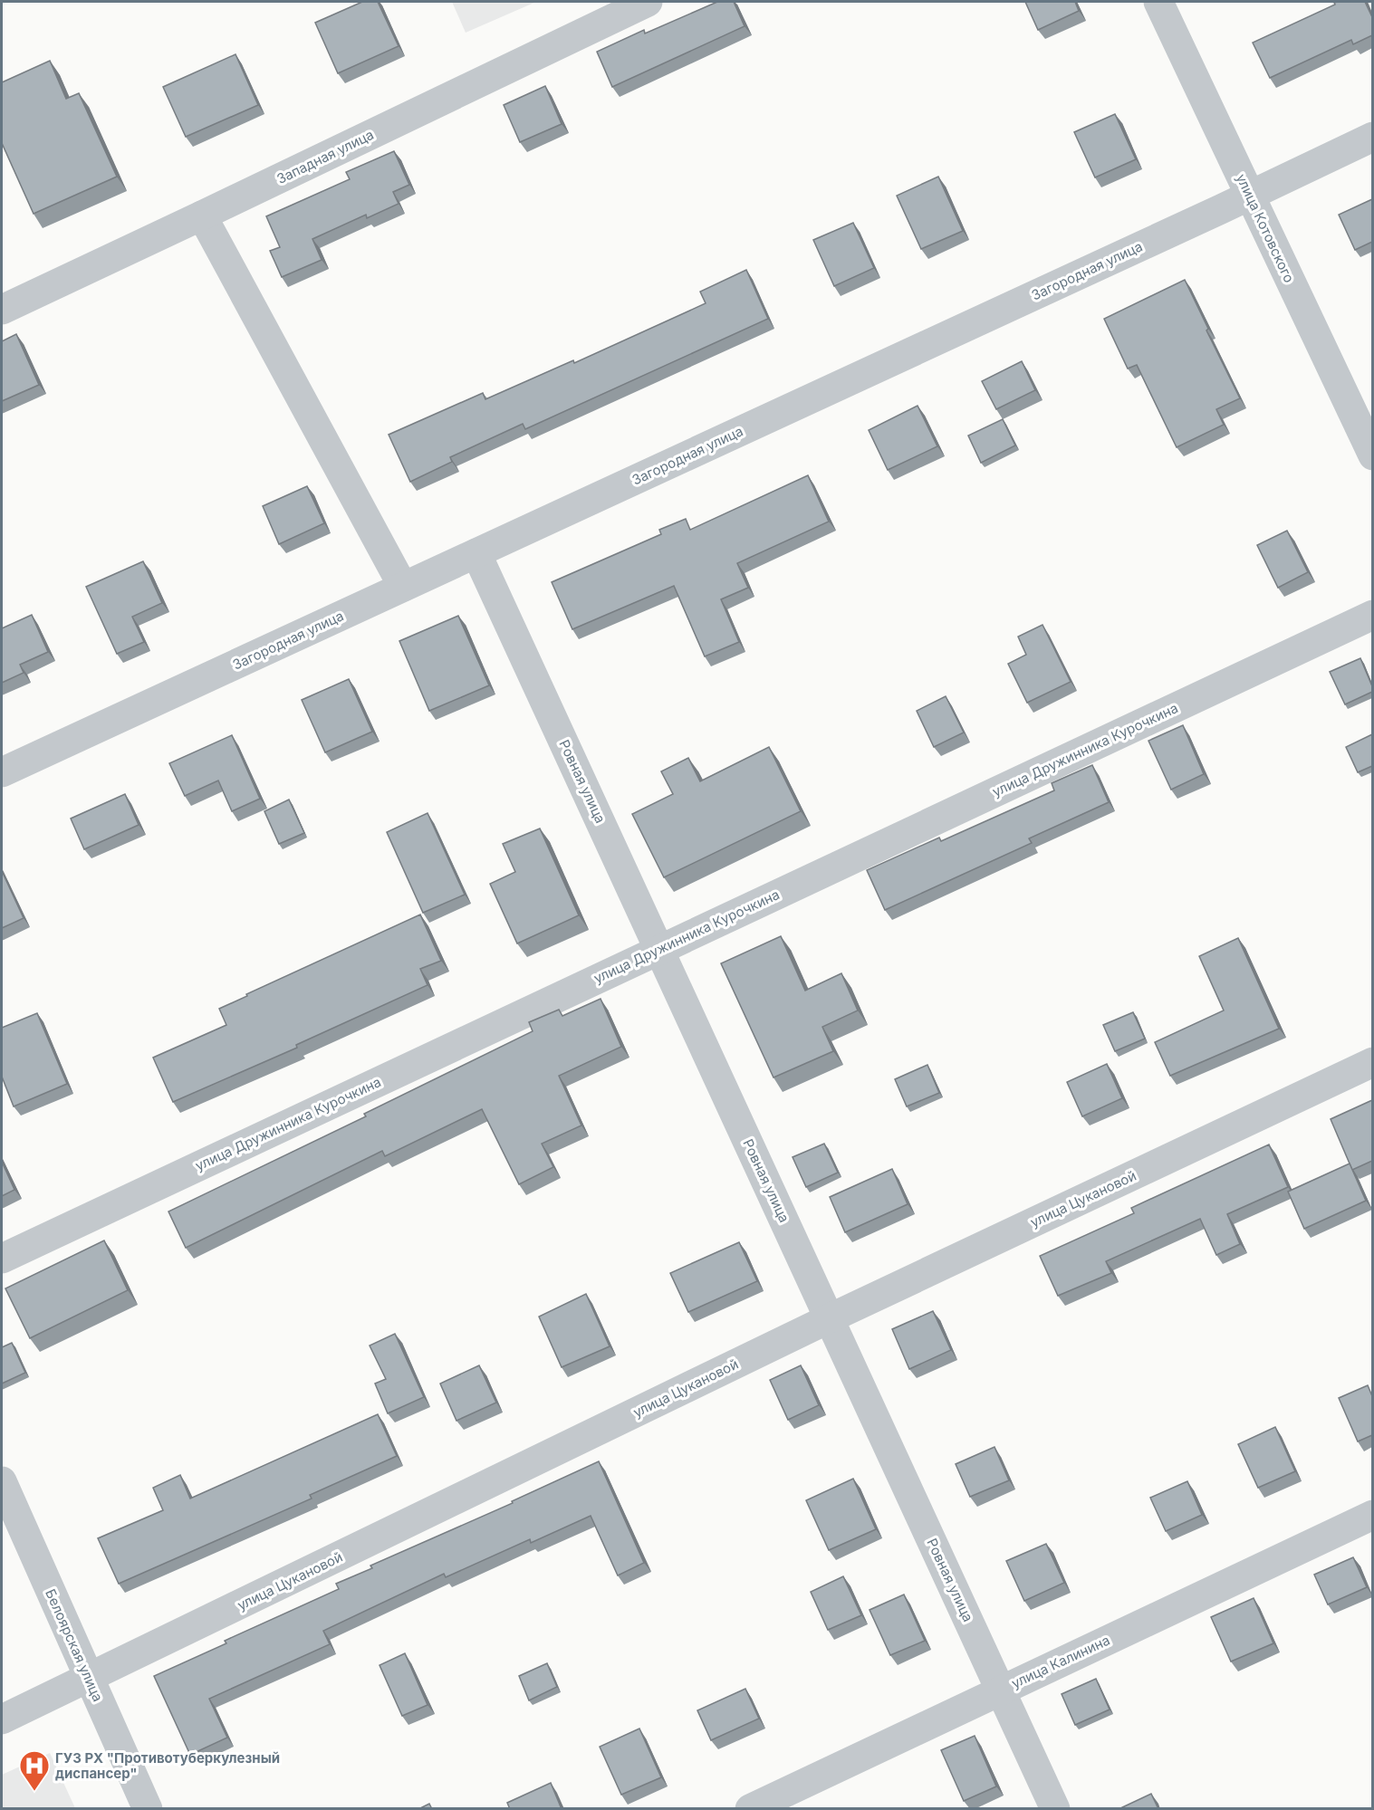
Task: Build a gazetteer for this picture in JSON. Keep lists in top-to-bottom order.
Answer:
{
  "streets": {
    "street": [
      "Западная улица",
      "улица Котовского",
      "Загородная улица",
      "улица Дружинника Курочкина",
      "Ровная улица",
      "улица Цукановой",
      "Белоярская улица",
      "улица Калинина"
    ]
  },
  "crossings": [
    ["улица Котовского", "Загородная улица"],
    ["Загородная улица", "Ровная улица"],
    ["улица Дружинника Курочкина", "Ровная улица"],
    ["Ровная улица", "улица Цукановой"],
    ["Ровная улица", "улица Калинина"],
    ["улица Цукановой", "Белоярская улица"]
  ],
  "places": {
    "hospital": ["ГУЗ РХ \"Противотуберкулезный диспансер\""]
  }
}
